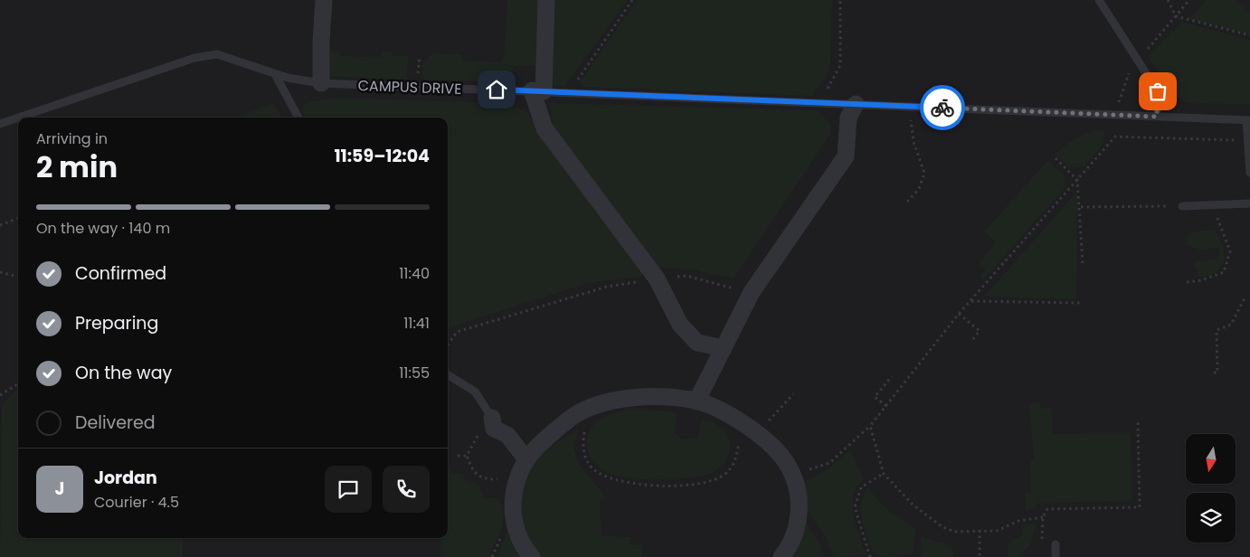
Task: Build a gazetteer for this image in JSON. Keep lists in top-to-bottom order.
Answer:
{
  "streets": {
    "lane": ["CAMPUS DRIVE"]
  },
  "north": "bottom",
  "page": {
    "heading": ["2 min", "Arriving in", "11:59–12:04"],
    "panel": ["Jordan", "Courier · 4.5"],
    "bar": "On the way · 140 m",
    "list": [
      ["Confirmed", "11:40"],
      ["Preparing", "11:41"],
      ["On the way", "11:55"],
      "Delivered"
    ],
    "round": "J"
  }
}
